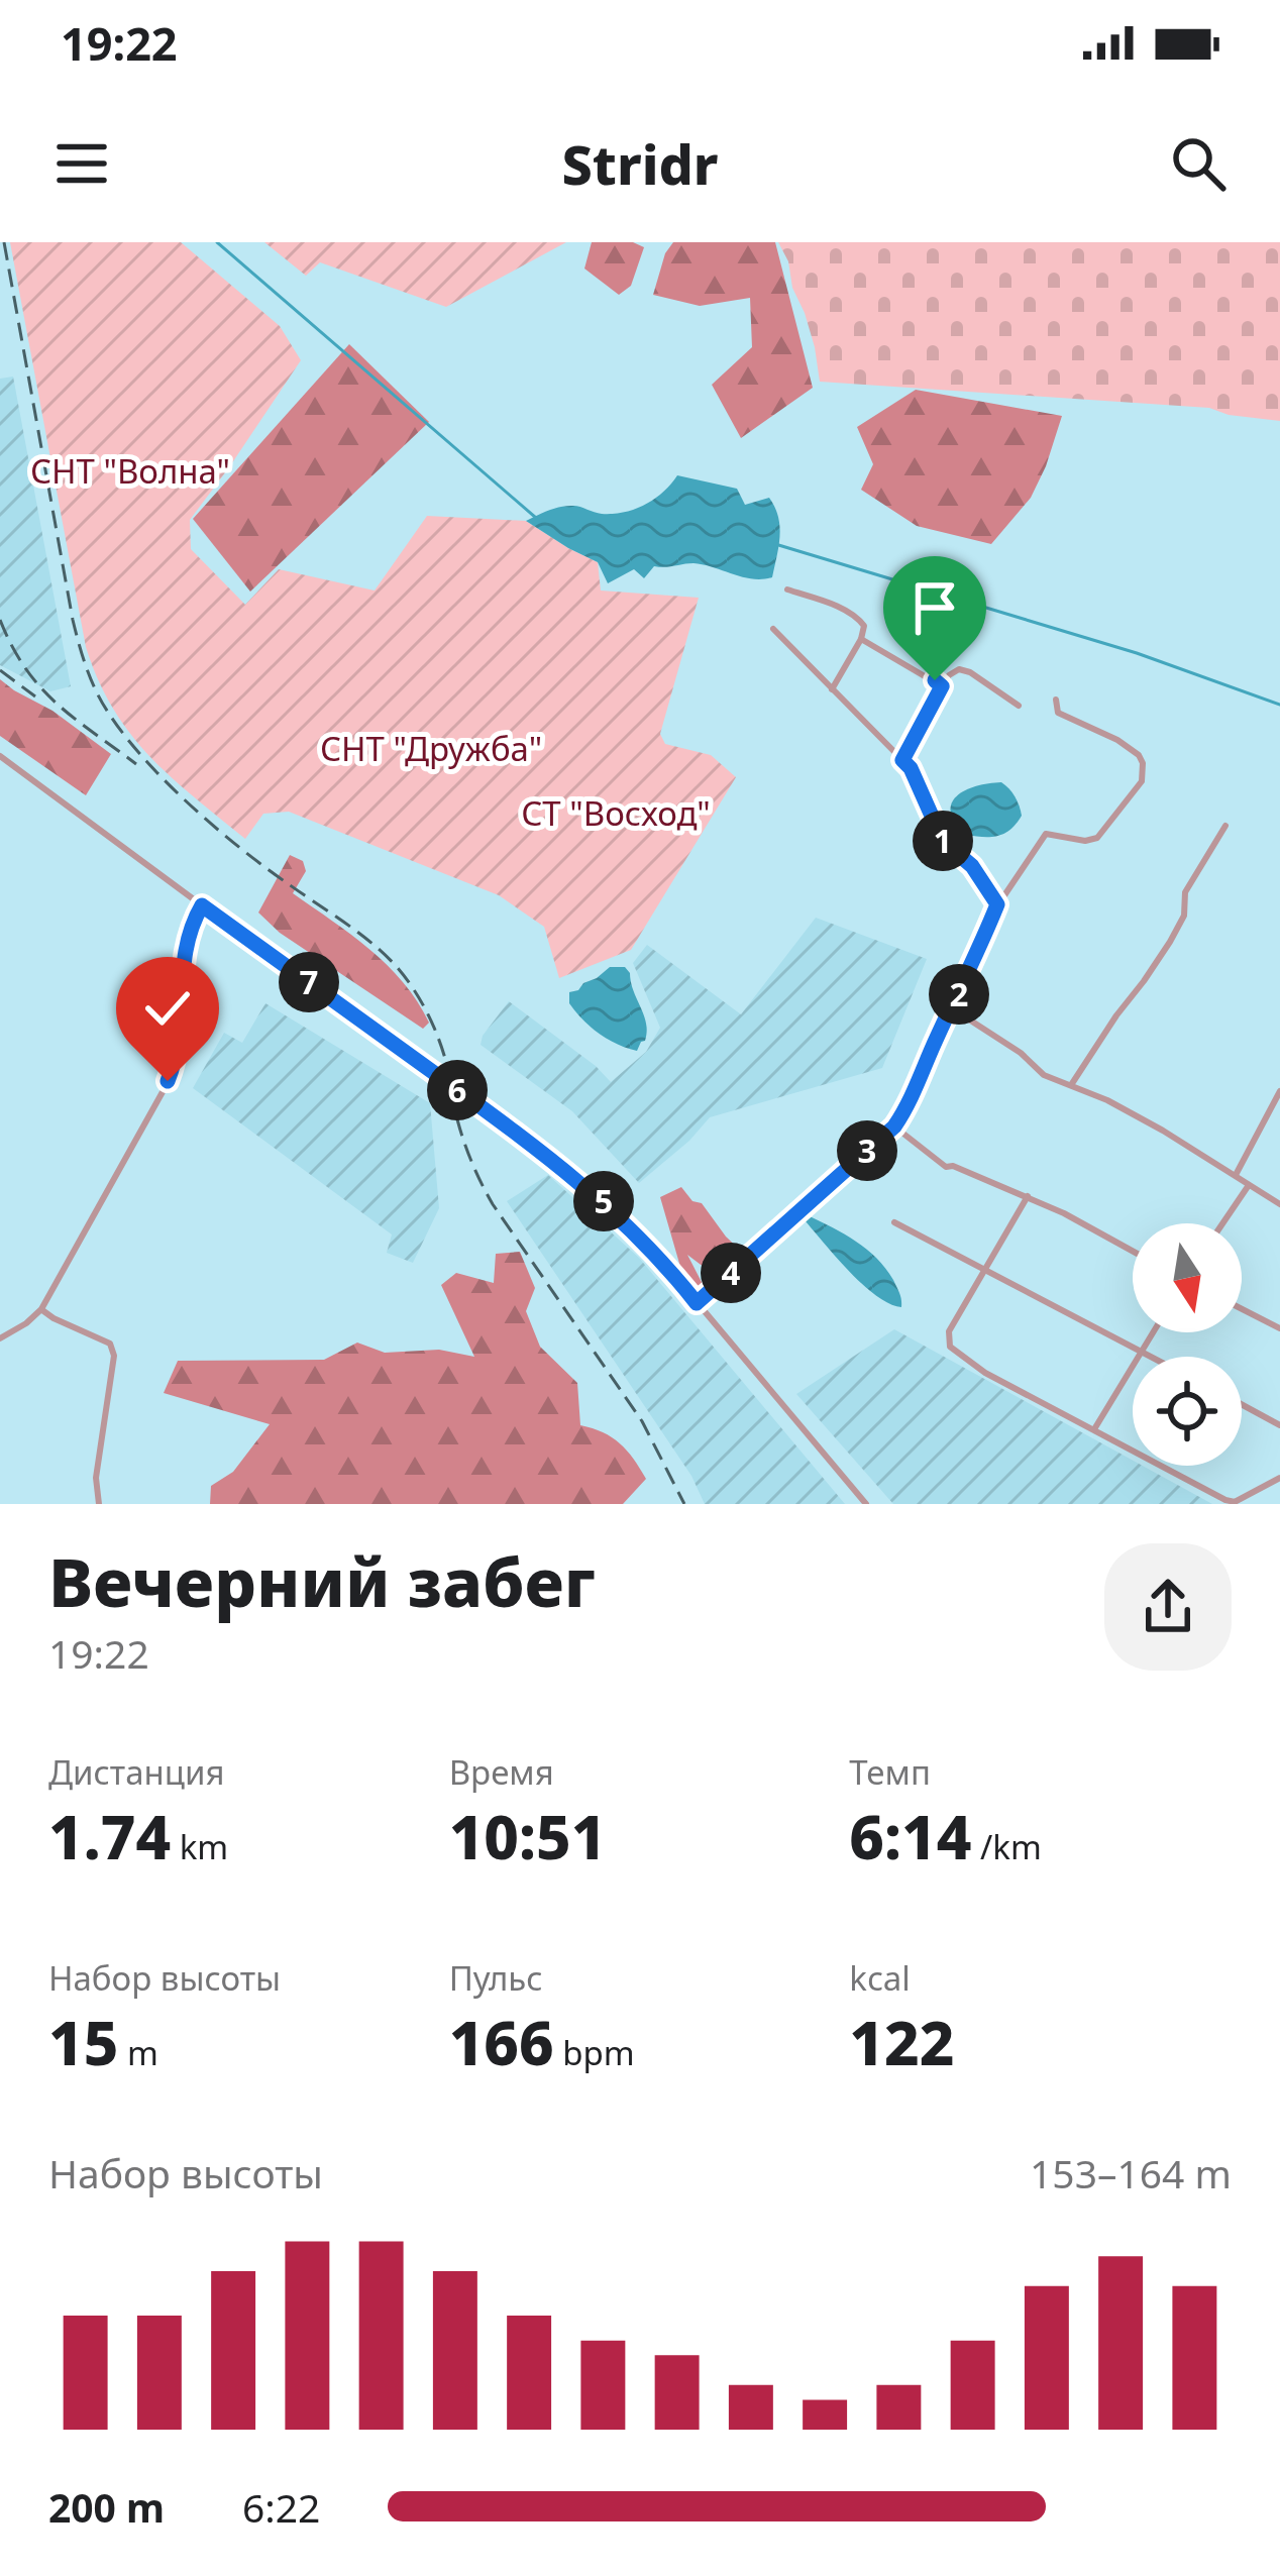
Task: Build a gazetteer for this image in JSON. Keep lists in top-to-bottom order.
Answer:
{
  "parks": ["СНТ \"Волна\"", "СНТ \"Дружба\"", "СТ \"Восход\""],
  "north": "bottom",
  "page": {
    "status": "19:22",
    "header": "Stridr",
    "pins": [
      "1",
      "7",
      "2",
      "6",
      "3",
      "5",
      "4"
    ],
    "heading": ["Вечерний забег", "19:22"],
    "stats": [
      ["Дистанция", "1.74 km"],
      ["Время", "10:51"],
      ["Темп", "6:14 /km"],
      ["Набор высоты", "15 m"],
      ["Пульс", "166 bpm"],
      ["kcal", "122"]
    ],
    "chart": ["Набор высоты", "153–164 m"],
    "list": [
      {
        "name": "200 m",
        "note": "6:22"
      }
    ]
  }
}
